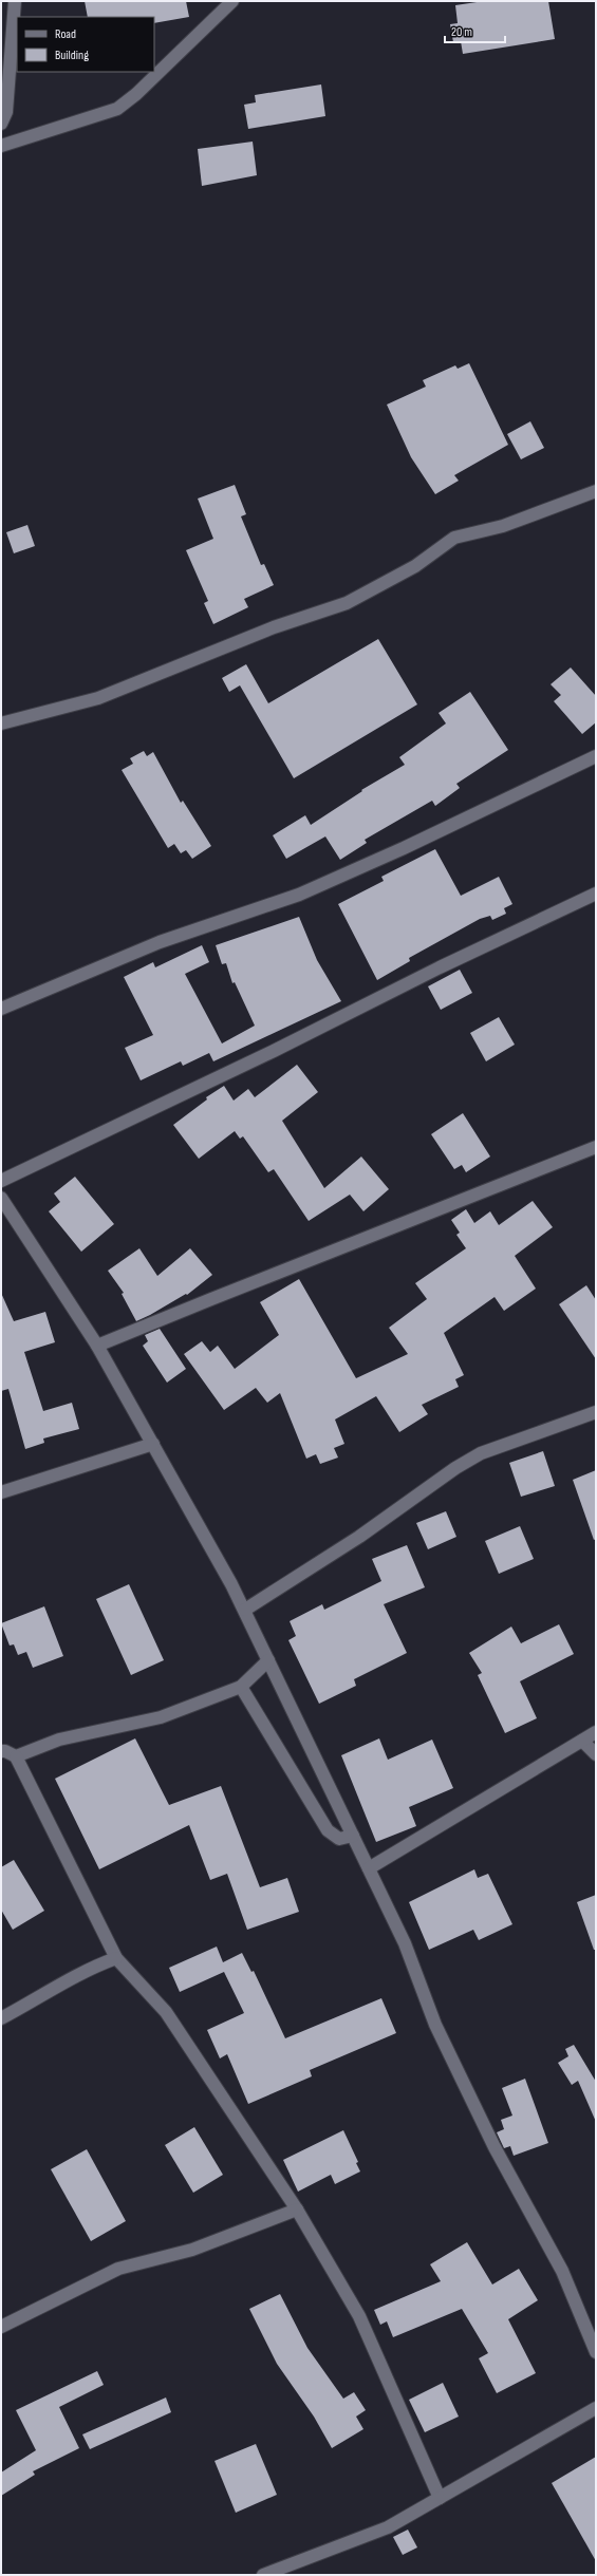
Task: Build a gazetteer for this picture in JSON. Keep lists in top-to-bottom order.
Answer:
{
  "legend": ["Road", "Building"],
  "scale_bar": "20 m"
}
